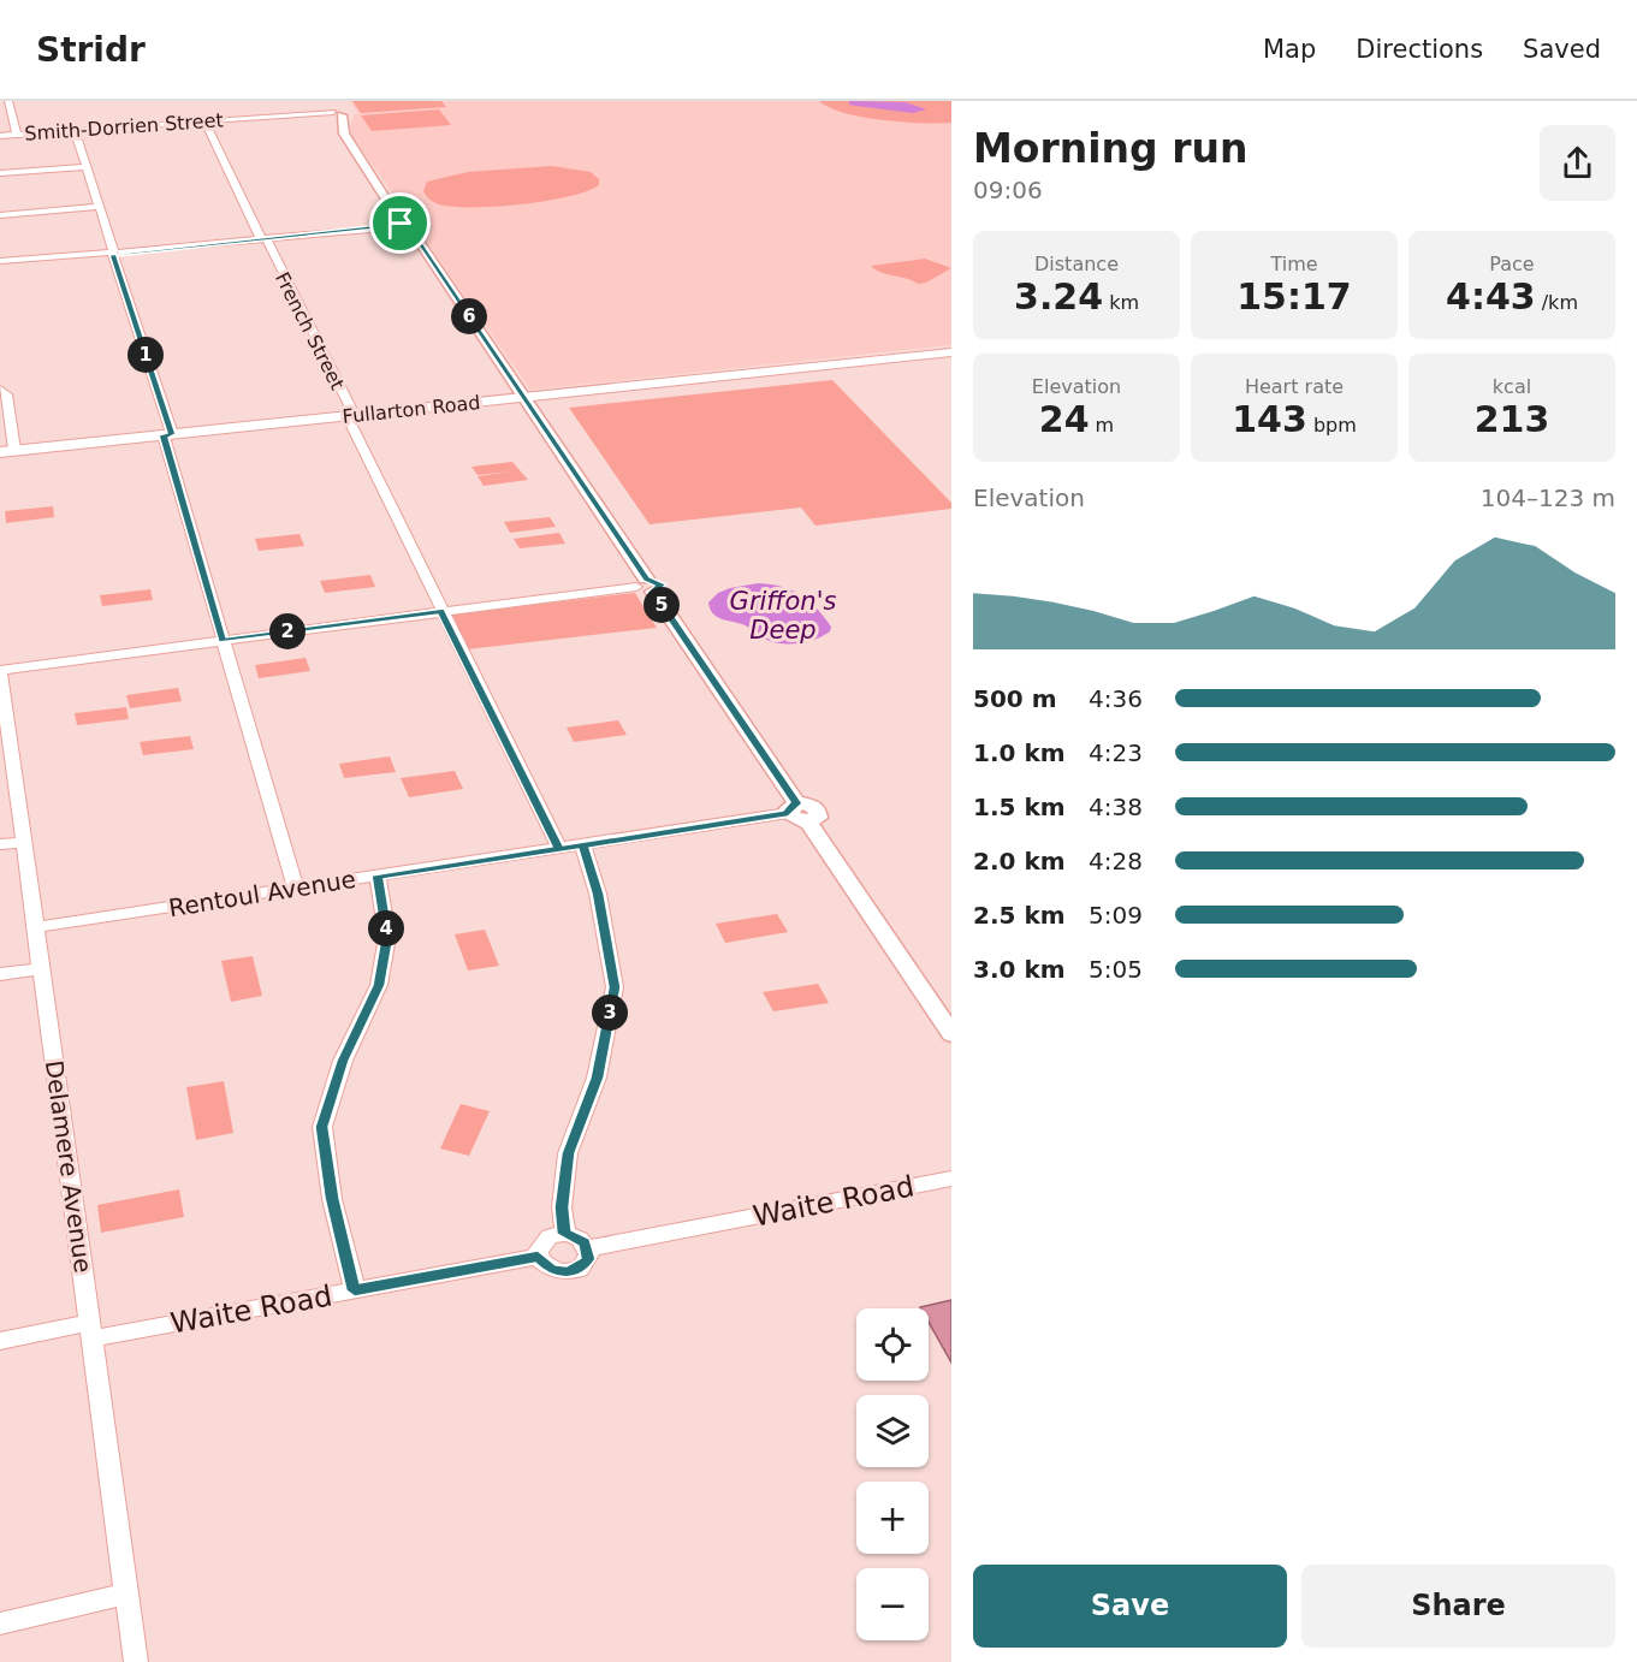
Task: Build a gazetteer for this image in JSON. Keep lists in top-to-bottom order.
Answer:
{
  "streets": {
    "main road": ["Fullarton Road"],
    "street": [
      "Smith-Dorrien Street",
      "French Street",
      "Rentoul Avenue",
      "Delamere Avenue",
      "Waite Road"
    ]
  },
  "crossings": [
    ["Smith-Dorrien Street", "French Street"],
    ["French Street", "Fullarton Road"],
    ["French Street", "Rentoul Avenue"],
    ["Rentoul Avenue", "Delamere Avenue"],
    ["Delamere Avenue", "Waite Road"]
  ],
  "water": ["Griffon's Deep"],
  "page": {
    "header": "Stridr",
    "nav": ["Map", "Directions", "Saved"],
    "heading": ["Morning run", "09:06"],
    "stats": [
      ["Distance", "3.24 km"],
      ["Time", "15:17"],
      ["Pace", "4:43 /km"],
      ["Elevation", "24 m"],
      ["Heart rate", "143 bpm"],
      ["kcal", "213"]
    ],
    "pins": [
      "6",
      "1",
      "5",
      "2",
      "4",
      "3"
    ],
    "chart": ["Elevation", "104–123 m"],
    "list": [
      {
        "name": "500 m",
        "note": "4:36"
      },
      {
        "name": "1.0 km",
        "note": "4:23"
      },
      {
        "name": "1.5 km",
        "note": "4:38"
      },
      {
        "name": "2.0 km",
        "note": "4:28"
      },
      {
        "name": "2.5 km",
        "note": "5:09"
      },
      {
        "name": "3.0 km",
        "note": "5:05"
      }
    ],
    "map_buttons": ["+", "−"],
    "buttons": ["Save", "Share"]
  }
}
